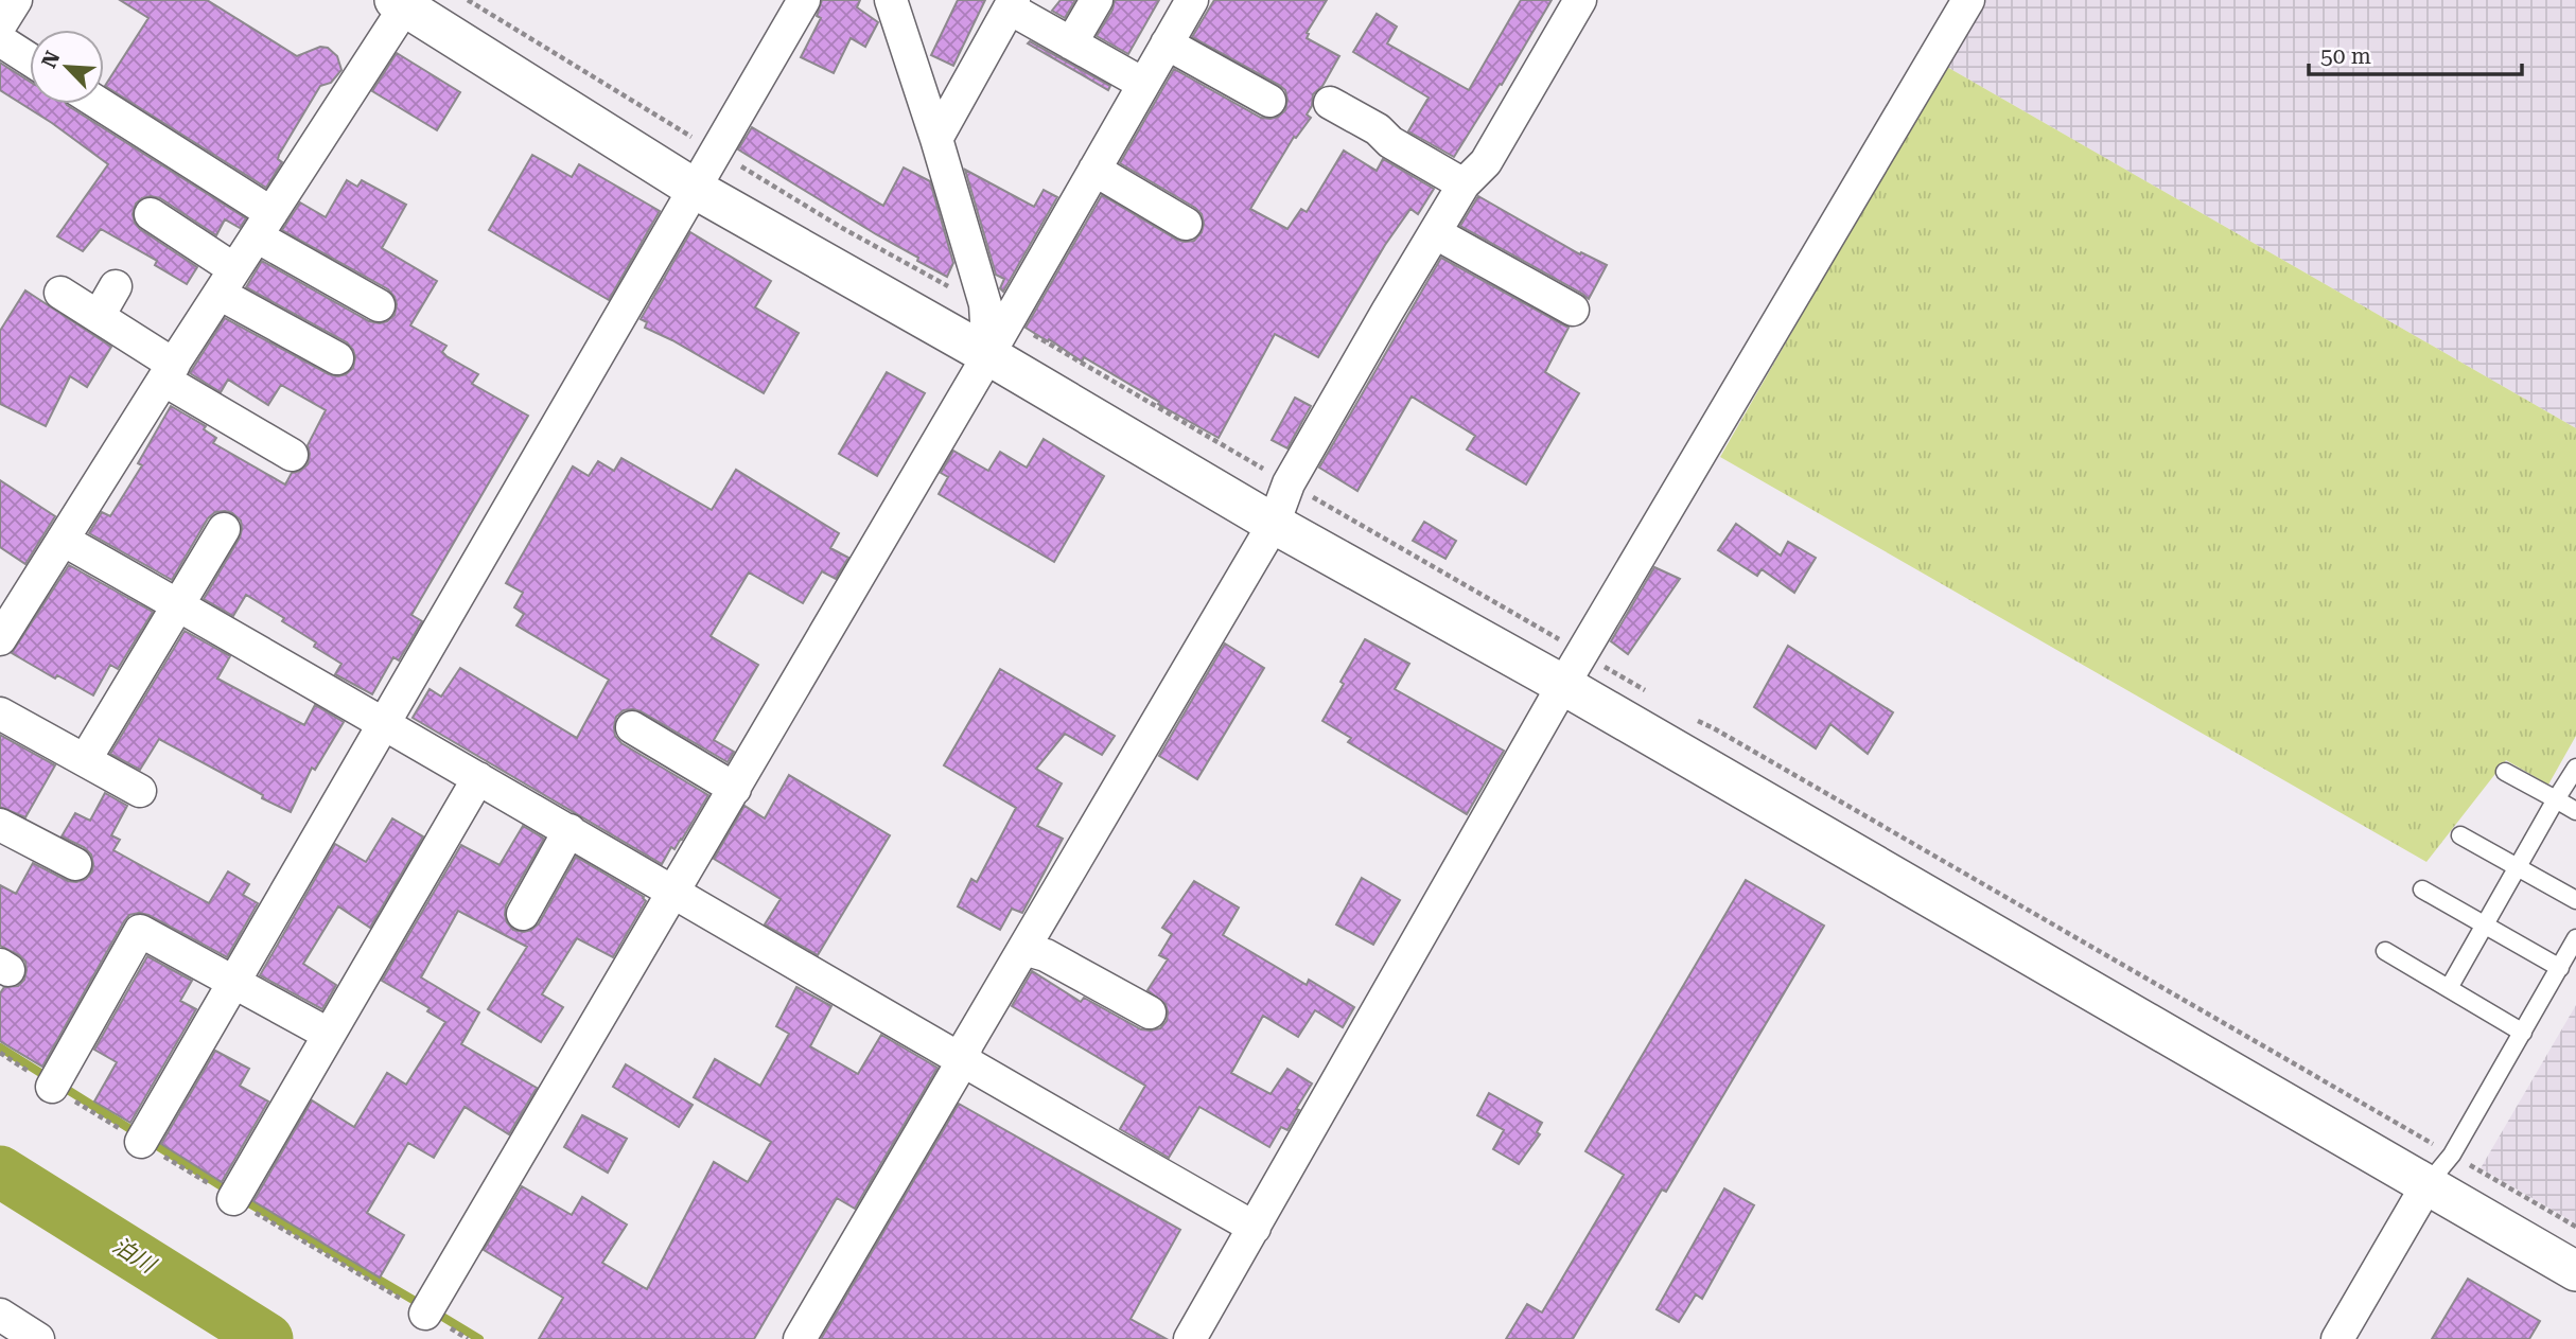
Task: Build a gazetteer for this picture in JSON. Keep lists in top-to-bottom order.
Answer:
{
  "water": ["泊川"],
  "scale_bar": "50 m",
  "north": "top left"
}
